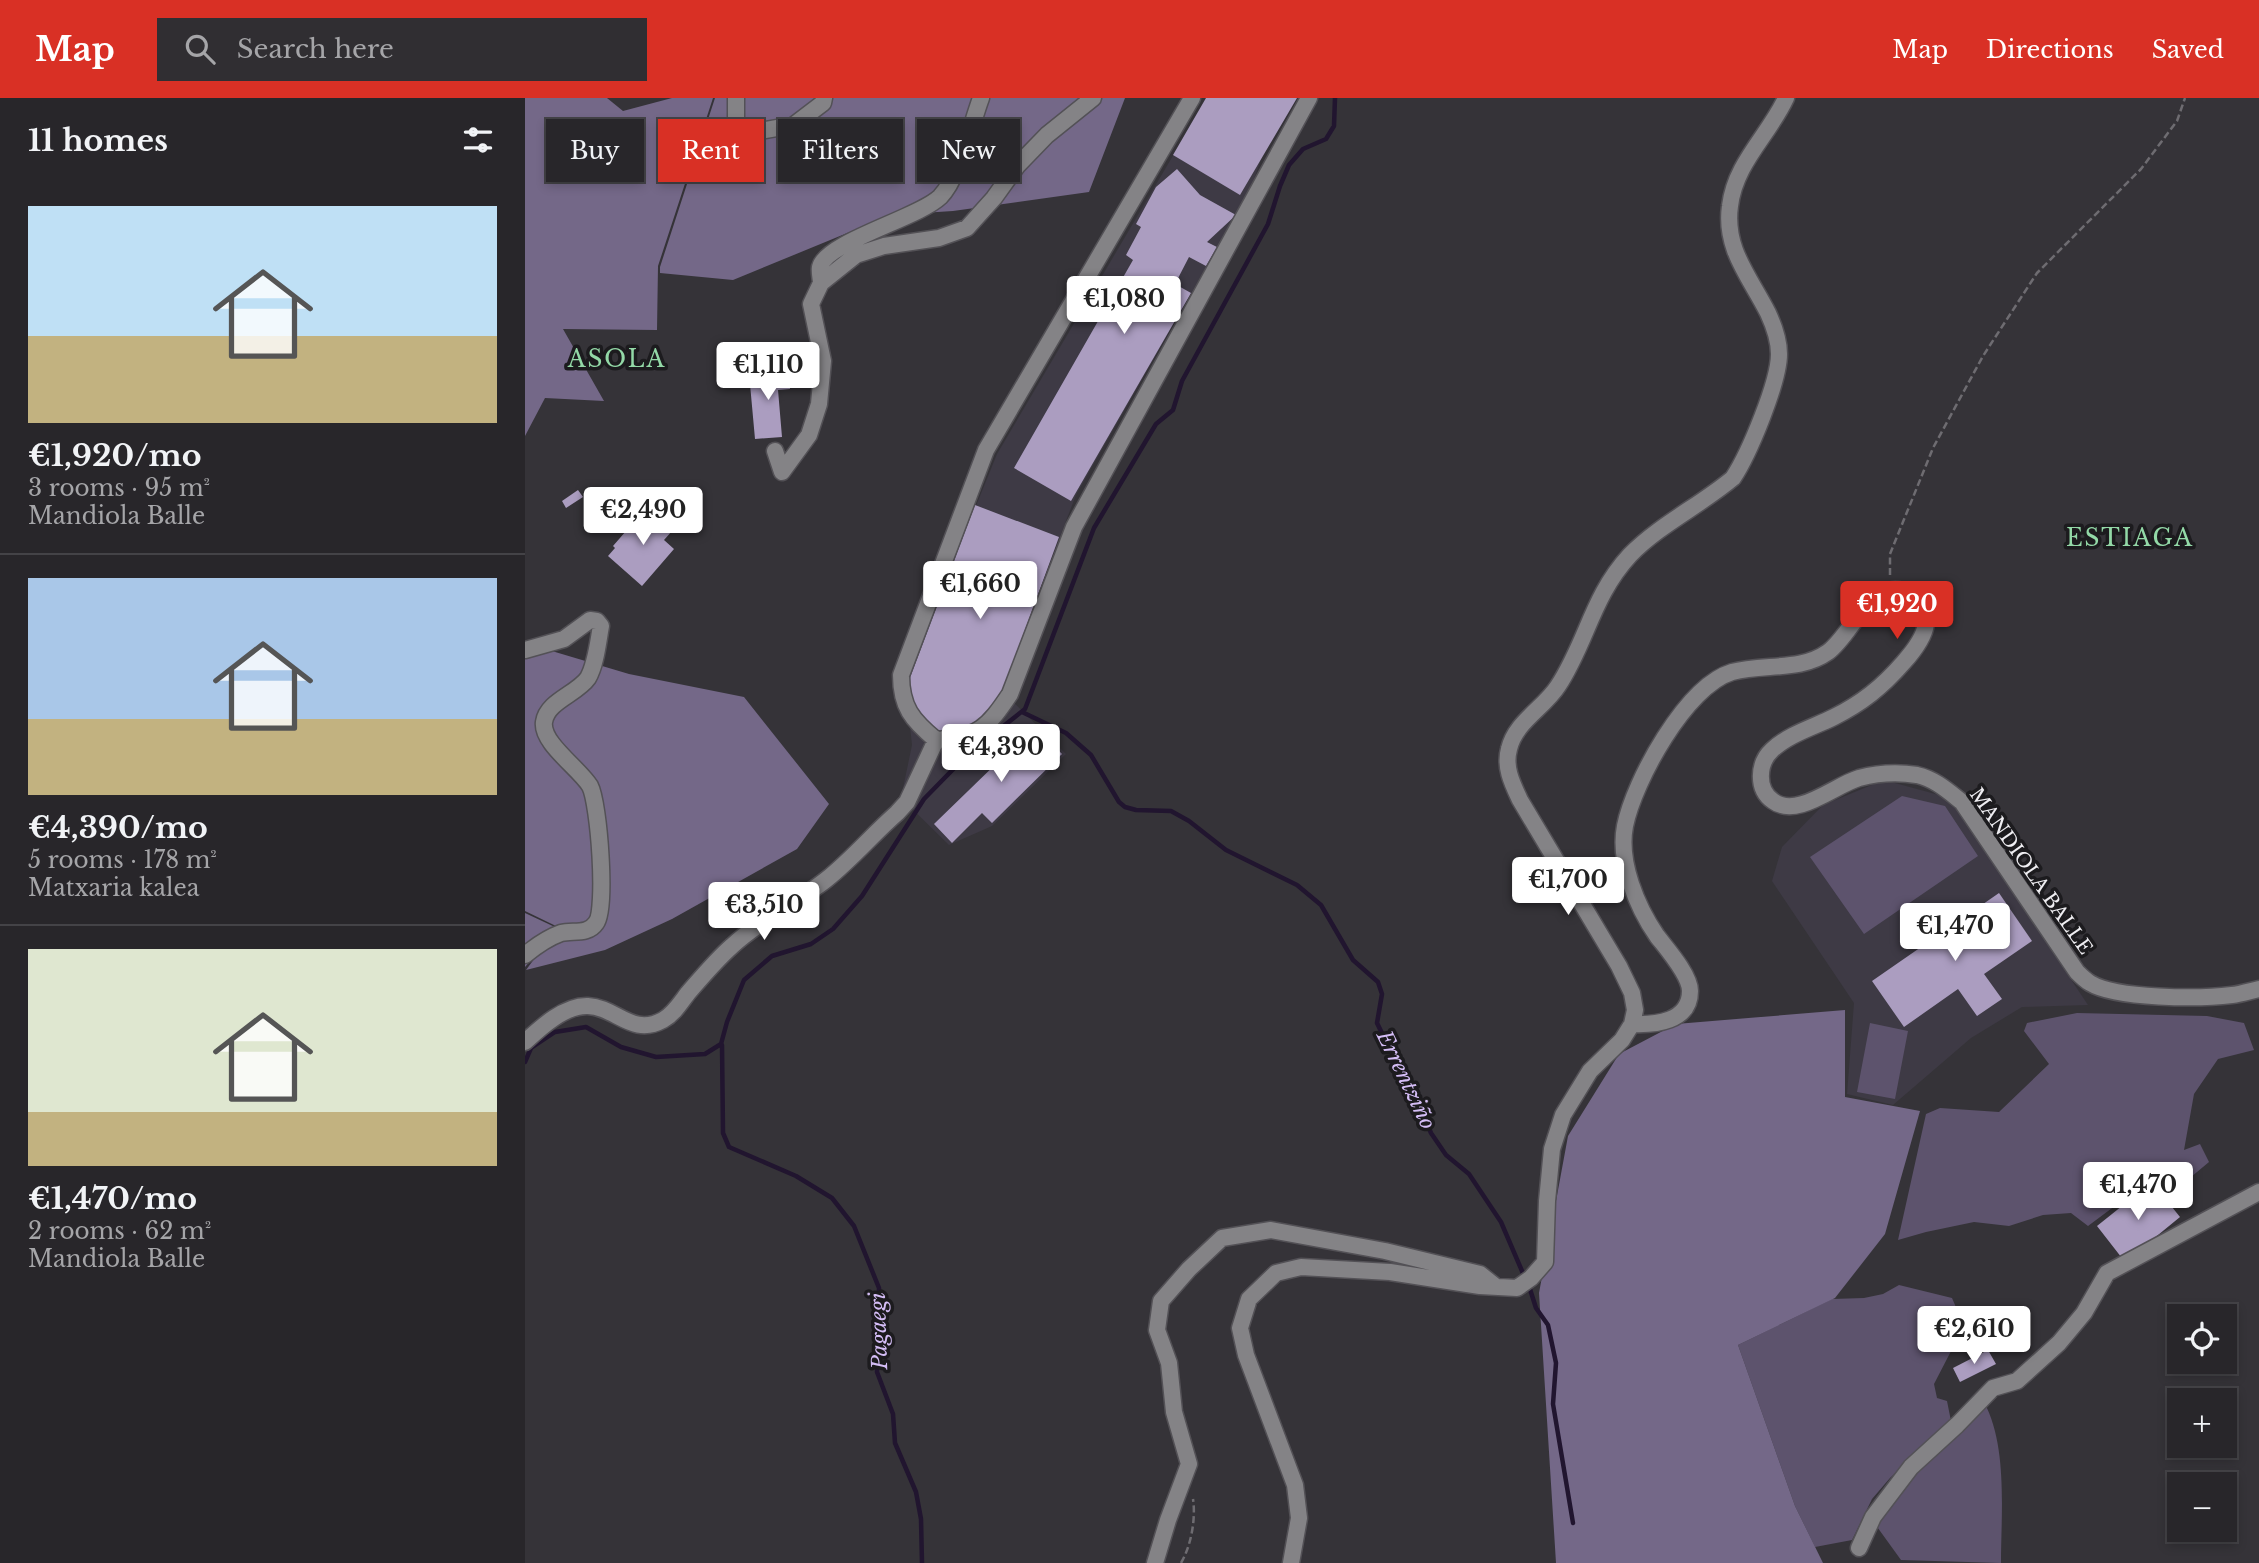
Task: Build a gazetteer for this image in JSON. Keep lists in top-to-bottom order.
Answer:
{
  "streets": {
    "street": ["MANDIOLA BALLE"]
  },
  "districts": ["ASOLA", "ESTIAGA"],
  "water": ["Errentziño", "Pagaegi"],
  "page": {
    "header": "Map",
    "search": "Search here",
    "nav": ["Map", "Directions", "Saved"],
    "heading": "11 homes",
    "chip": [
      "Buy",
      "Rent",
      "Filters",
      "New"
    ],
    "list": [
      {
        "name": "€1,920/mo",
        "note": "3 rooms · 95 m² · Mandiola Balle"
      },
      {
        "name": "€4,390/mo",
        "note": "5 rooms · 178 m² · Matxaria kalea"
      },
      {
        "name": "€1,470/mo",
        "note": "2 rooms · 62 m² · Mandiola Balle"
      }
    ],
    "price": [
      "€1,080",
      "€1,110",
      "€2,490",
      "€1,660",
      "€1,920",
      "€4,390",
      "€1,700",
      "€3,510",
      "€1,470",
      "€1,470",
      "€2,610"
    ],
    "map_buttons": ["+", "−"]
  }
}
